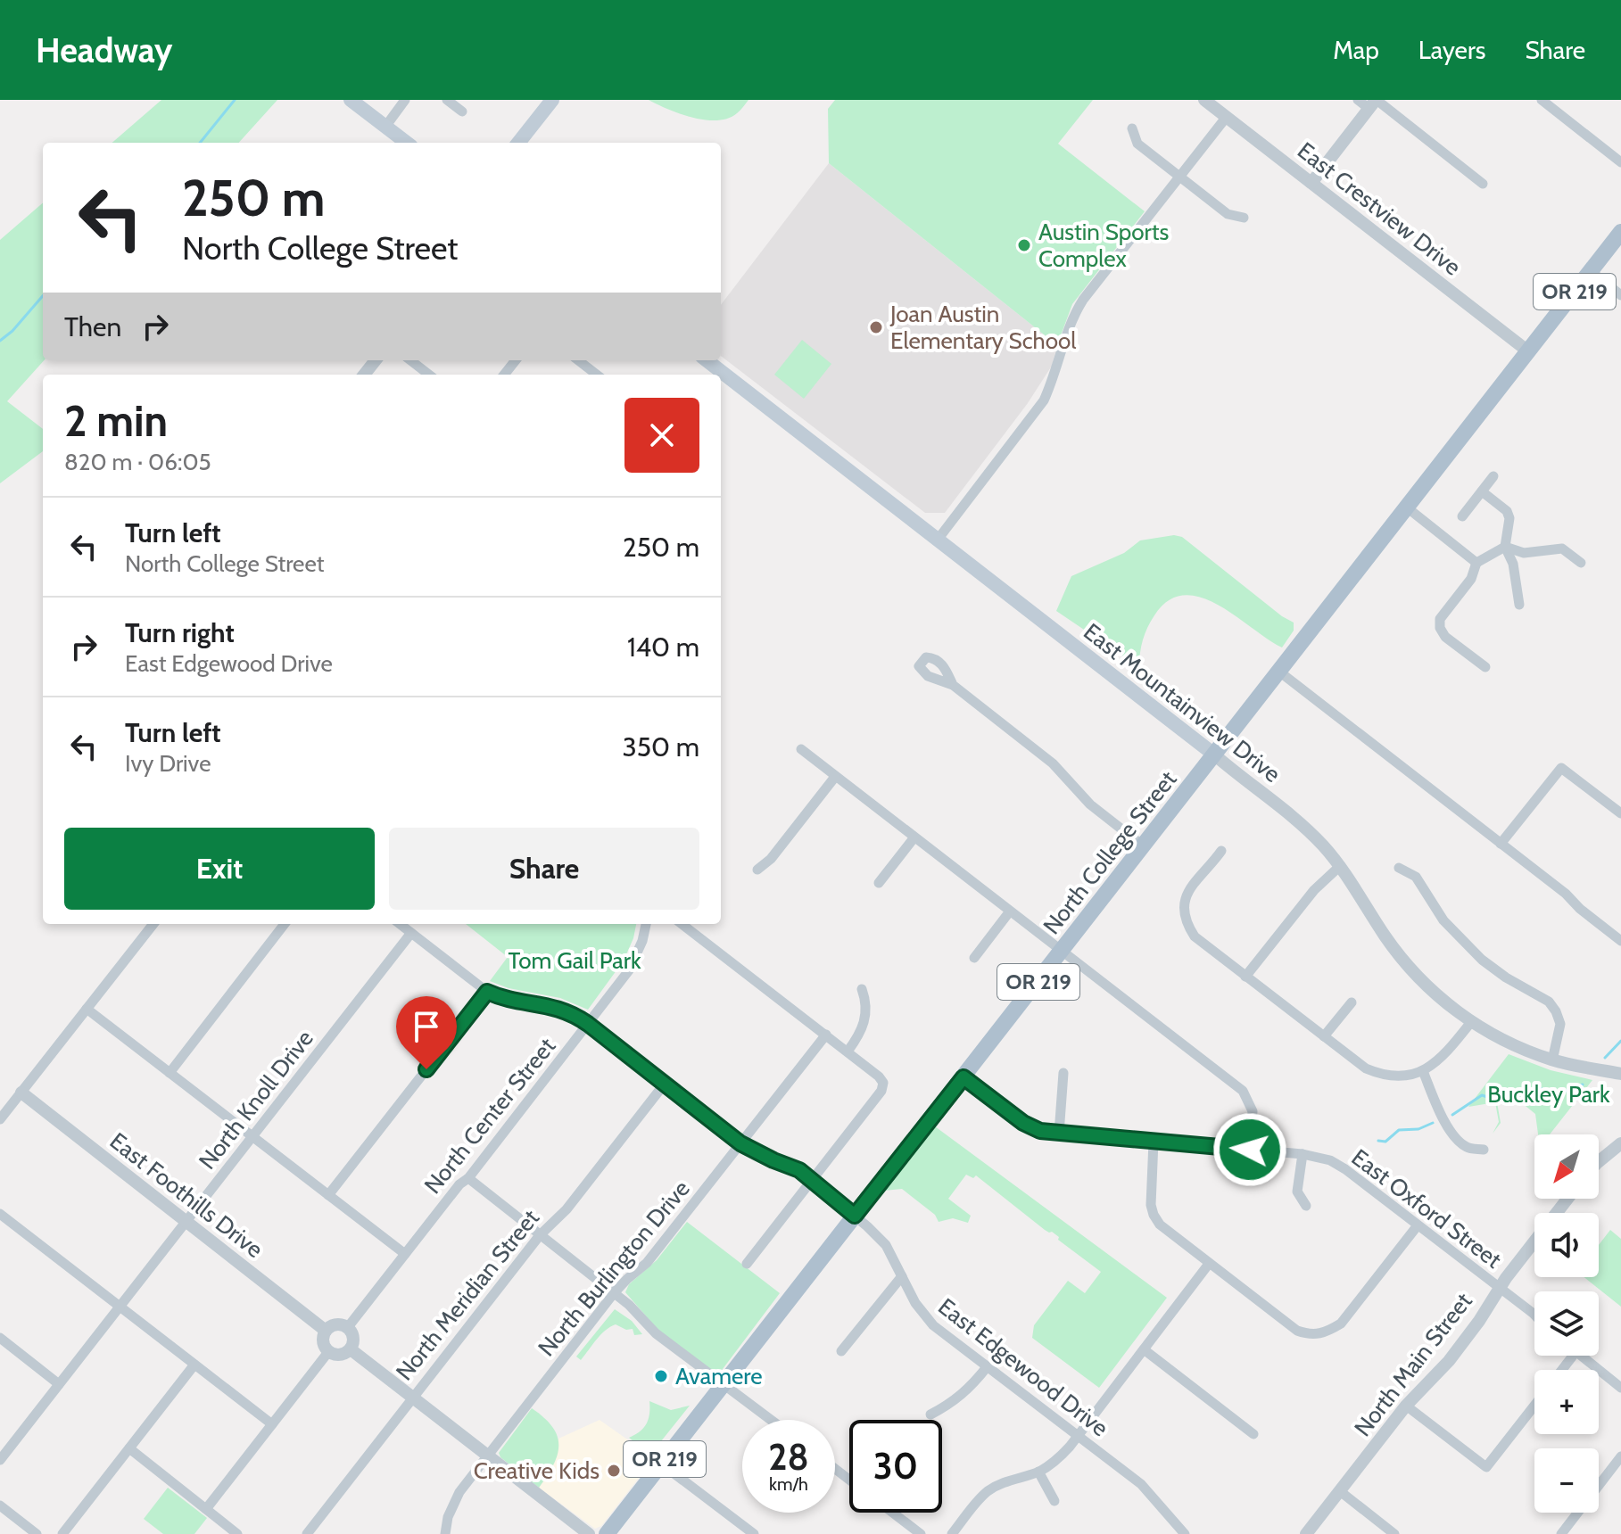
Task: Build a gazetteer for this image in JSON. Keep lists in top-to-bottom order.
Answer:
{
  "streets": {
    "main road": ["OR 219", "East Mountainview Drive", "North College Street"],
    "street": [
      "East Crestview Drive",
      "North Knoll Drive",
      "North Center Street",
      "East Foothills Drive",
      "East Oxford Street",
      "North Burlington Drive",
      "North Meridian Street",
      "North Main Street",
      "East Edgewood Drive"
    ]
  },
  "crossings": [
    ["East Crestview Drive", "North College Street"],
    ["East Mountainview Drive", "North College Street"],
    ["North College Street", "East Oxford Street"],
    ["North College Street", "East Edgewood Drive"],
    ["North Knoll Drive", "East Foothills Drive"],
    ["North Knoll Drive", "East Edgewood Drive"],
    ["North Center Street", "East Foothills Drive"],
    ["North Center Street", "East Edgewood Drive"],
    ["East Oxford Street", "North Main Street"],
    ["North Burlington Drive", "East Edgewood Drive"],
    ["North Meridian Street", "East Edgewood Drive"]
  ],
  "parks": ["Tom Gail Park", "Buckley Park"],
  "places": [
    "Austin Sports Complex",
    "Joan Austin Elementary School",
    "Avamere",
    "Creative Kids"
  ],
  "north": "bottom left",
  "page": {
    "header": "Headway",
    "nav": ["Map", "Layers", "Share"],
    "turn": ["250 m", "North College Street"],
    "then": "Then",
    "heading": ["2 min", "820 m · 06:05"],
    "list": [
      {
        "name": "Turn left",
        "note": "North College Street",
        "value": "250 m"
      },
      {
        "name": "Turn right",
        "note": "East Edgewood Drive",
        "value": "140 m"
      },
      {
        "name": "Turn left",
        "note": "Ivy Drive",
        "value": "350 m"
      }
    ],
    "buttons": ["Exit", "Share"],
    "map_buttons": ["+", "−"],
    "speed": "28 km/h",
    "limit": "30"
  }
}
